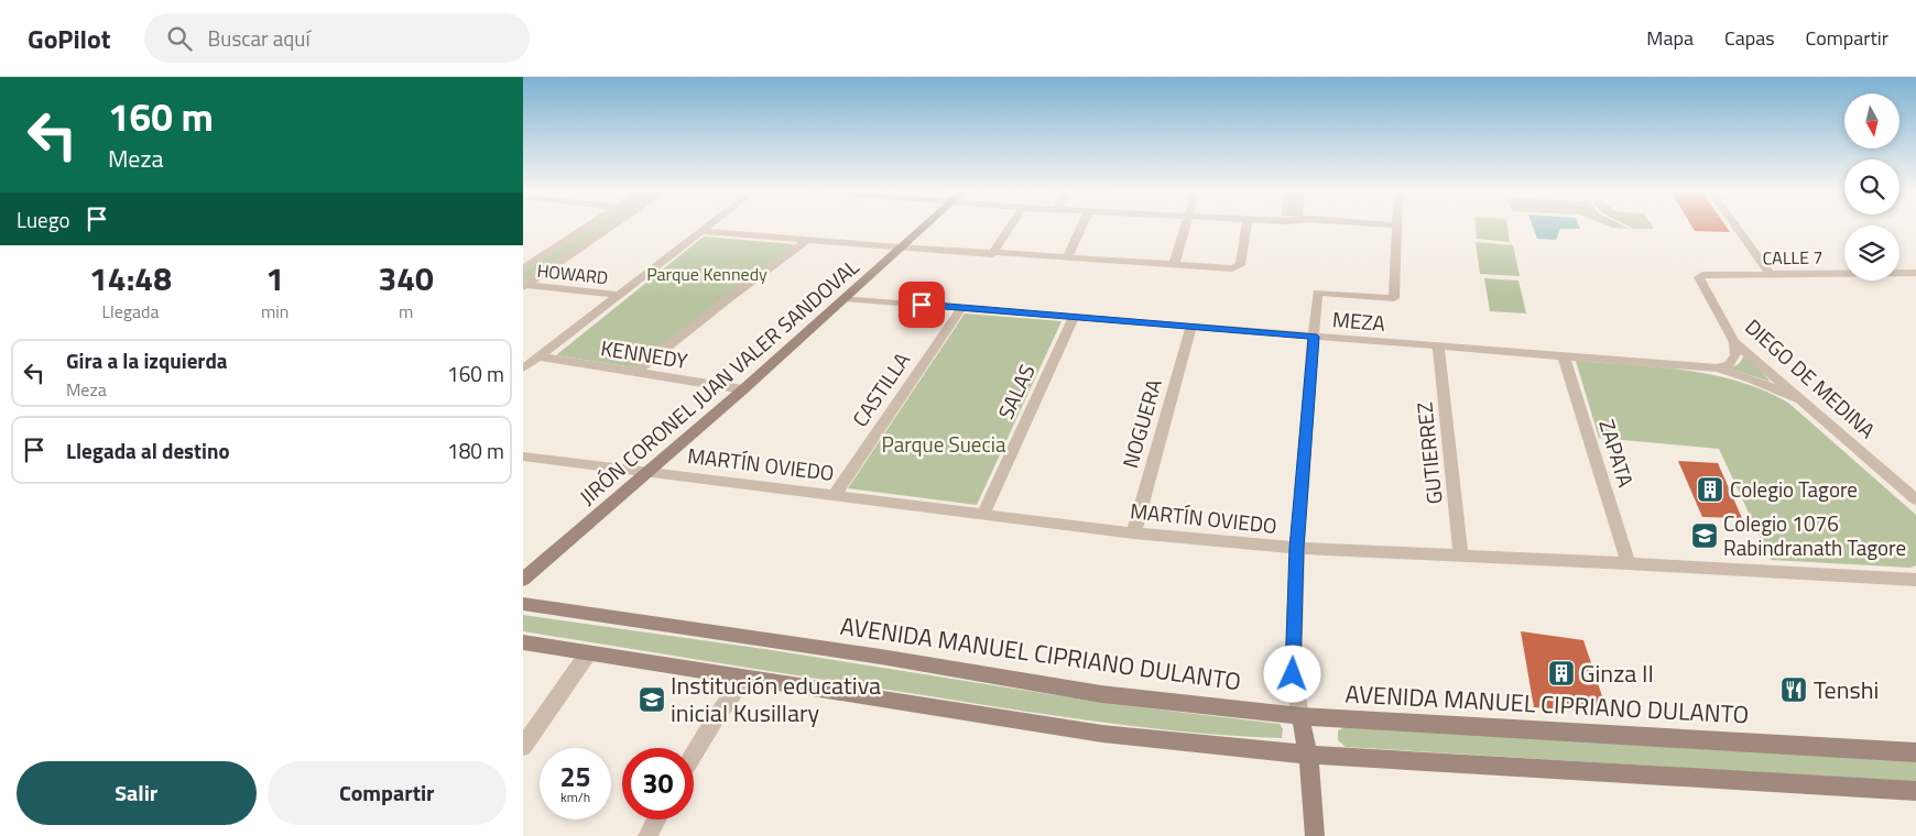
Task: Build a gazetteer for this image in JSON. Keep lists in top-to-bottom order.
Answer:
{
  "streets": {
    "main road": ["JIRÓN CORONEL JUAN VALER SANDOVAL", "AVENIDA MANUEL CIPRIANO DULANTO"],
    "street": [
      "CALLE 7",
      "HOWARD",
      "MEZA",
      "KENNEDY",
      "DIEGO DE MEDINA",
      "CASTILLA",
      "SALAS",
      "NOGUERA",
      "GUTIERREZ",
      "ZAPATA",
      "MARTÍN OVIEDO"
    ]
  },
  "crossings": [
    ["CALLE 7", "DIEGO DE MEDINA"],
    ["MEZA", "DIEGO DE MEDINA"],
    ["MEZA", "JIRÓN CORONEL JUAN VALER SANDOVAL"],
    ["MEZA", "CASTILLA"],
    ["MEZA", "SALAS"],
    ["MEZA", "NOGUERA"],
    ["MEZA", "GUTIERREZ"],
    ["MEZA", "ZAPATA"],
    ["KENNEDY", "JIRÓN CORONEL JUAN VALER SANDOVAL"],
    ["JIRÓN CORONEL JUAN VALER SANDOVAL", "MARTÍN OVIEDO"],
    ["CASTILLA", "MARTÍN OVIEDO"],
    ["SALAS", "MARTÍN OVIEDO"],
    ["NOGUERA", "MARTÍN OVIEDO"],
    ["GUTIERREZ", "MARTÍN OVIEDO"],
    ["ZAPATA", "MARTÍN OVIEDO"]
  ],
  "parks": ["Parque Kennedy", "Parque Suecia"],
  "places": {
    "building": ["Colegio Tagore", "Ginza II"],
    "school or university": ["Colegio 1076 Rabindranath Tagore", "Institución educativa inicial Kusillary"],
    "restaurant": ["Tenshi"]
  },
  "north": "bottom",
  "page": {
    "header": "GoPilot",
    "search": "Buscar aquí",
    "nav": ["Mapa", "Capas", "Compartir"],
    "turn": ["160 m", "Meza"],
    "then": "Luego",
    "eta": [
      "14:48",
      "Llegada",
      "1",
      "min",
      "340",
      "m"
    ],
    "list": [
      {
        "name": "Gira a la izquierda",
        "note": "Meza",
        "value": "160 m"
      },
      {
        "name": "Llegada al destino",
        "value": "180 m"
      }
    ],
    "speed": "25 km/h",
    "limit": "30",
    "buttons": ["Salir", "Compartir"]
  }
}
